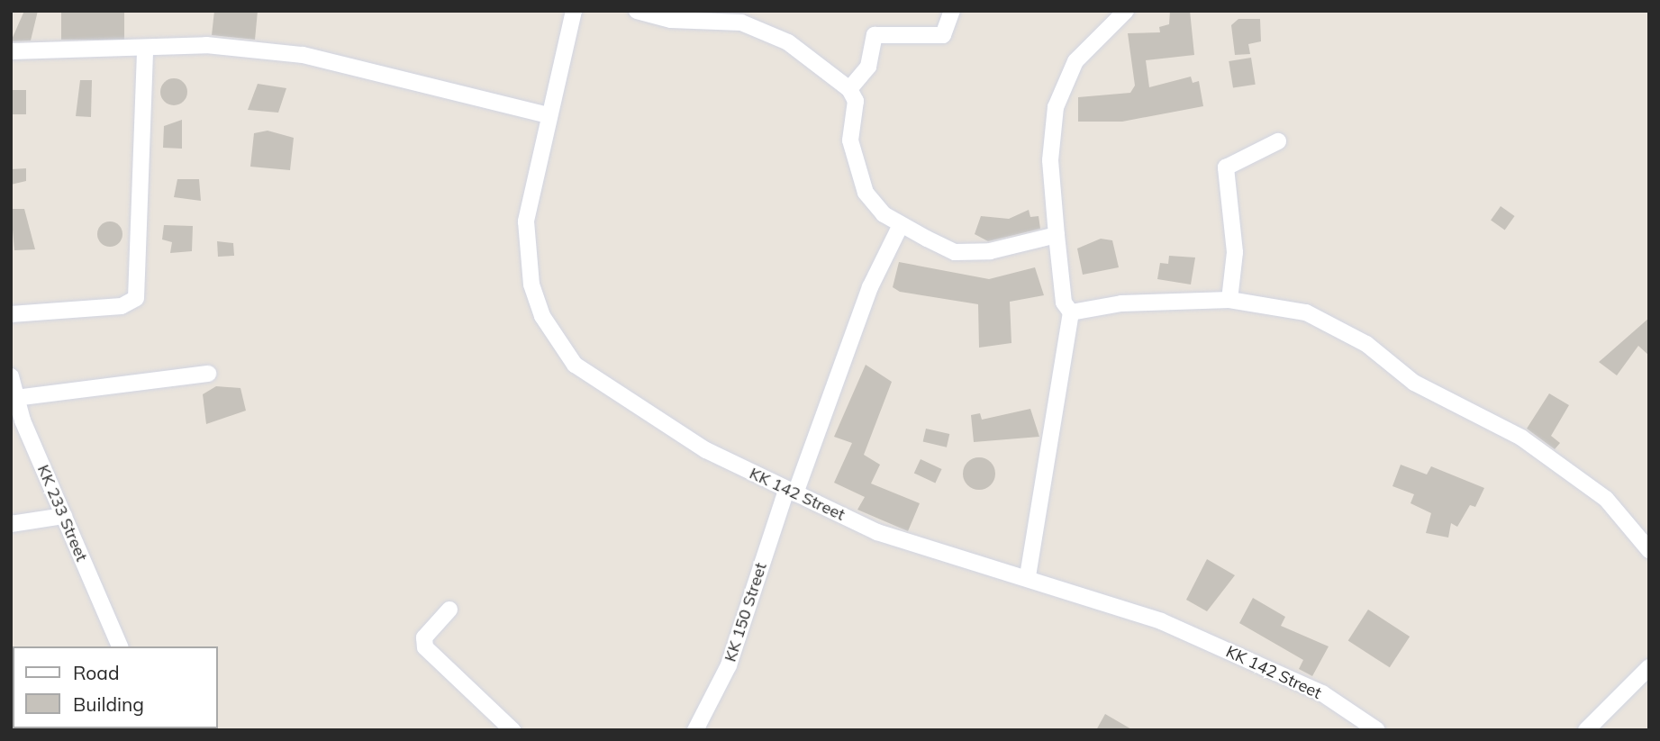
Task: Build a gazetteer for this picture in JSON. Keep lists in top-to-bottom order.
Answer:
{
  "streets": {
    "street": ["KK 142 Street", "KK 233 Street", "KK 150 Street"]
  },
  "crossings": [
    ["KK 142 Street", "KK 150 Street"]
  ],
  "legend": ["Road", "Building"]
}
